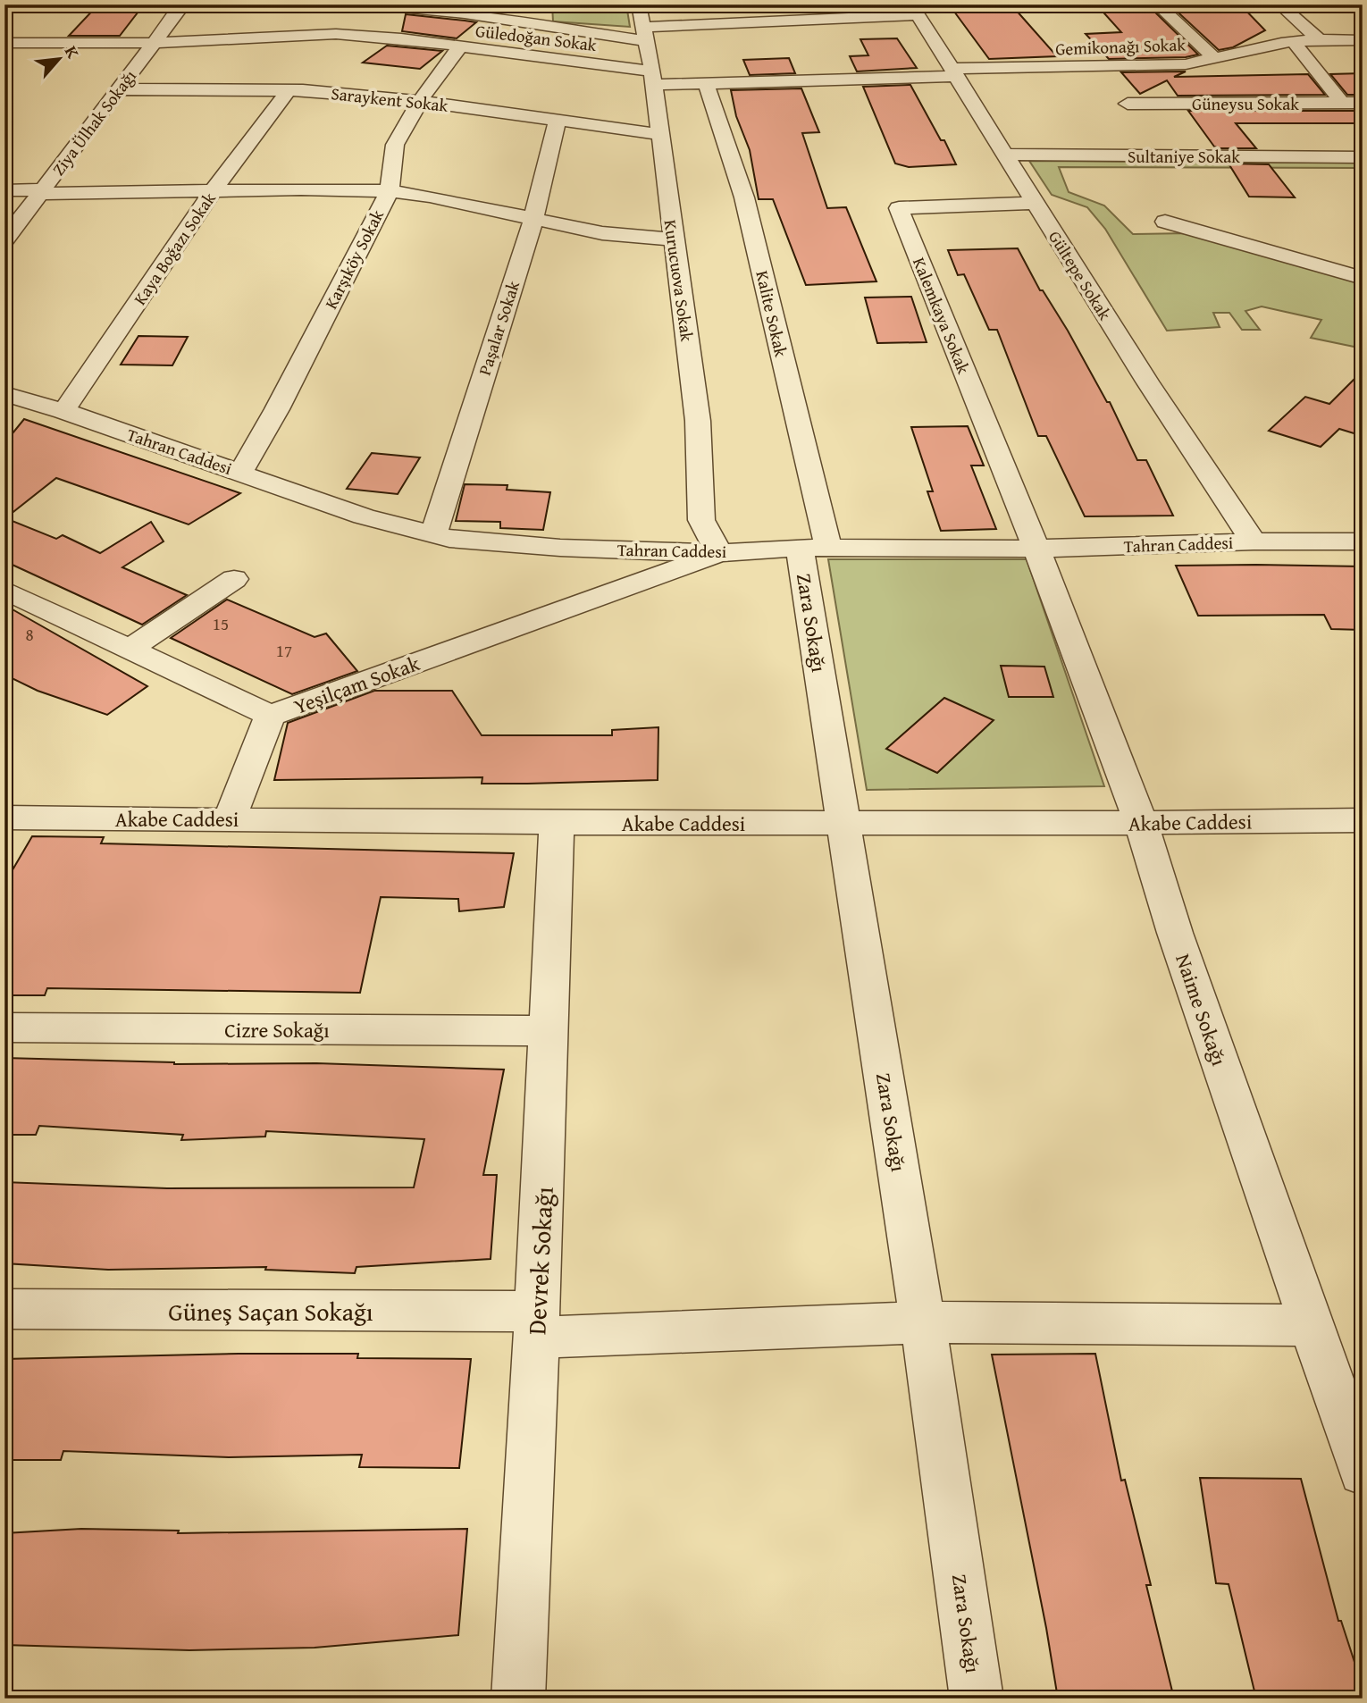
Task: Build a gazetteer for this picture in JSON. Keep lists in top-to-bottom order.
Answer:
{
  "streets": {
    "street": [
      "Güledoğan Sokak",
      "Gemikonağı Sokak",
      "Saraykent Sokak",
      "Güneysu Sokak",
      "Ziya Ülhak Sokağı",
      "Sultaniye Sokak",
      "Kaya Boğazı Sokak",
      "Karşıköy Sokak",
      "Gültepe Sokak",
      "Kurucuova Sokak",
      "Kalite Sokak",
      "Kalemkaya Sokak",
      "Paşalar Sokak",
      "Tahran Caddesi",
      "Zara Sokağı",
      "Yeşilçam Sokak",
      "Akabe Caddesi",
      "Naime Sokağı",
      "Cizre Sokağı",
      "Devrek Sokağı",
      "Güneş Saçan Sokağı"
    ]
  },
  "crossings": [
    ["Güledoğan Sokak", "Gemikonağı Sokak"],
    ["Güledoğan Sokak", "Ziya Ülhak Sokağı"],
    ["Güledoğan Sokak", "Karşıköy Sokak"],
    ["Güledoğan Sokak", "Kurucuova Sokak"],
    ["Güledoğan Sokak", "Kalite Sokak"],
    ["Gemikonağı Sokak", "Gültepe Sokak"],
    ["Gemikonağı Sokak", "Kalite Sokak"],
    ["Saraykent Sokak", "Ziya Ülhak Sokağı"],
    ["Saraykent Sokak", "Kaya Boğazı Sokak"],
    ["Saraykent Sokak", "Karşıköy Sokak"],
    ["Saraykent Sokak", "Kurucuova Sokak"],
    ["Saraykent Sokak", "Paşalar Sokak"],
    ["Sultaniye Sokak", "Gültepe Sokak"],
    ["Kaya Boğazı Sokak", "Tahran Caddesi"],
    ["Karşıköy Sokak", "Tahran Caddesi"],
    ["Gültepe Sokak", "Kalemkaya Sokak"],
    ["Gültepe Sokak", "Tahran Caddesi"],
    ["Kurucuova Sokak", "Tahran Caddesi"],
    ["Kurucuova Sokak", "Yeşilçam Sokak"],
    ["Kalite Sokak", "Tahran Caddesi"],
    ["Kalite Sokak", "Zara Sokağı"],
    ["Kalemkaya Sokak", "Tahran Caddesi"],
    ["Kalemkaya Sokak", "Naime Sokağı"],
    ["Paşalar Sokak", "Tahran Caddesi"],
    ["Tahran Caddesi", "Zara Sokağı"],
    ["Tahran Caddesi", "Yeşilçam Sokak"],
    ["Tahran Caddesi", "Naime Sokağı"],
    ["Zara Sokağı", "Akabe Caddesi"],
    ["Zara Sokağı", "Güneş Saçan Sokağı"],
    ["Akabe Caddesi", "Naime Sokağı"],
    ["Akabe Caddesi", "Devrek Sokağı"],
    ["Naime Sokağı", "Güneş Saçan Sokağı"],
    ["Cizre Sokağı", "Devrek Sokağı"],
    ["Devrek Sokağı", "Güneş Saçan Sokağı"]
  ],
  "house_numbers": ["15", "8", "17"],
  "north": "top right"
}
